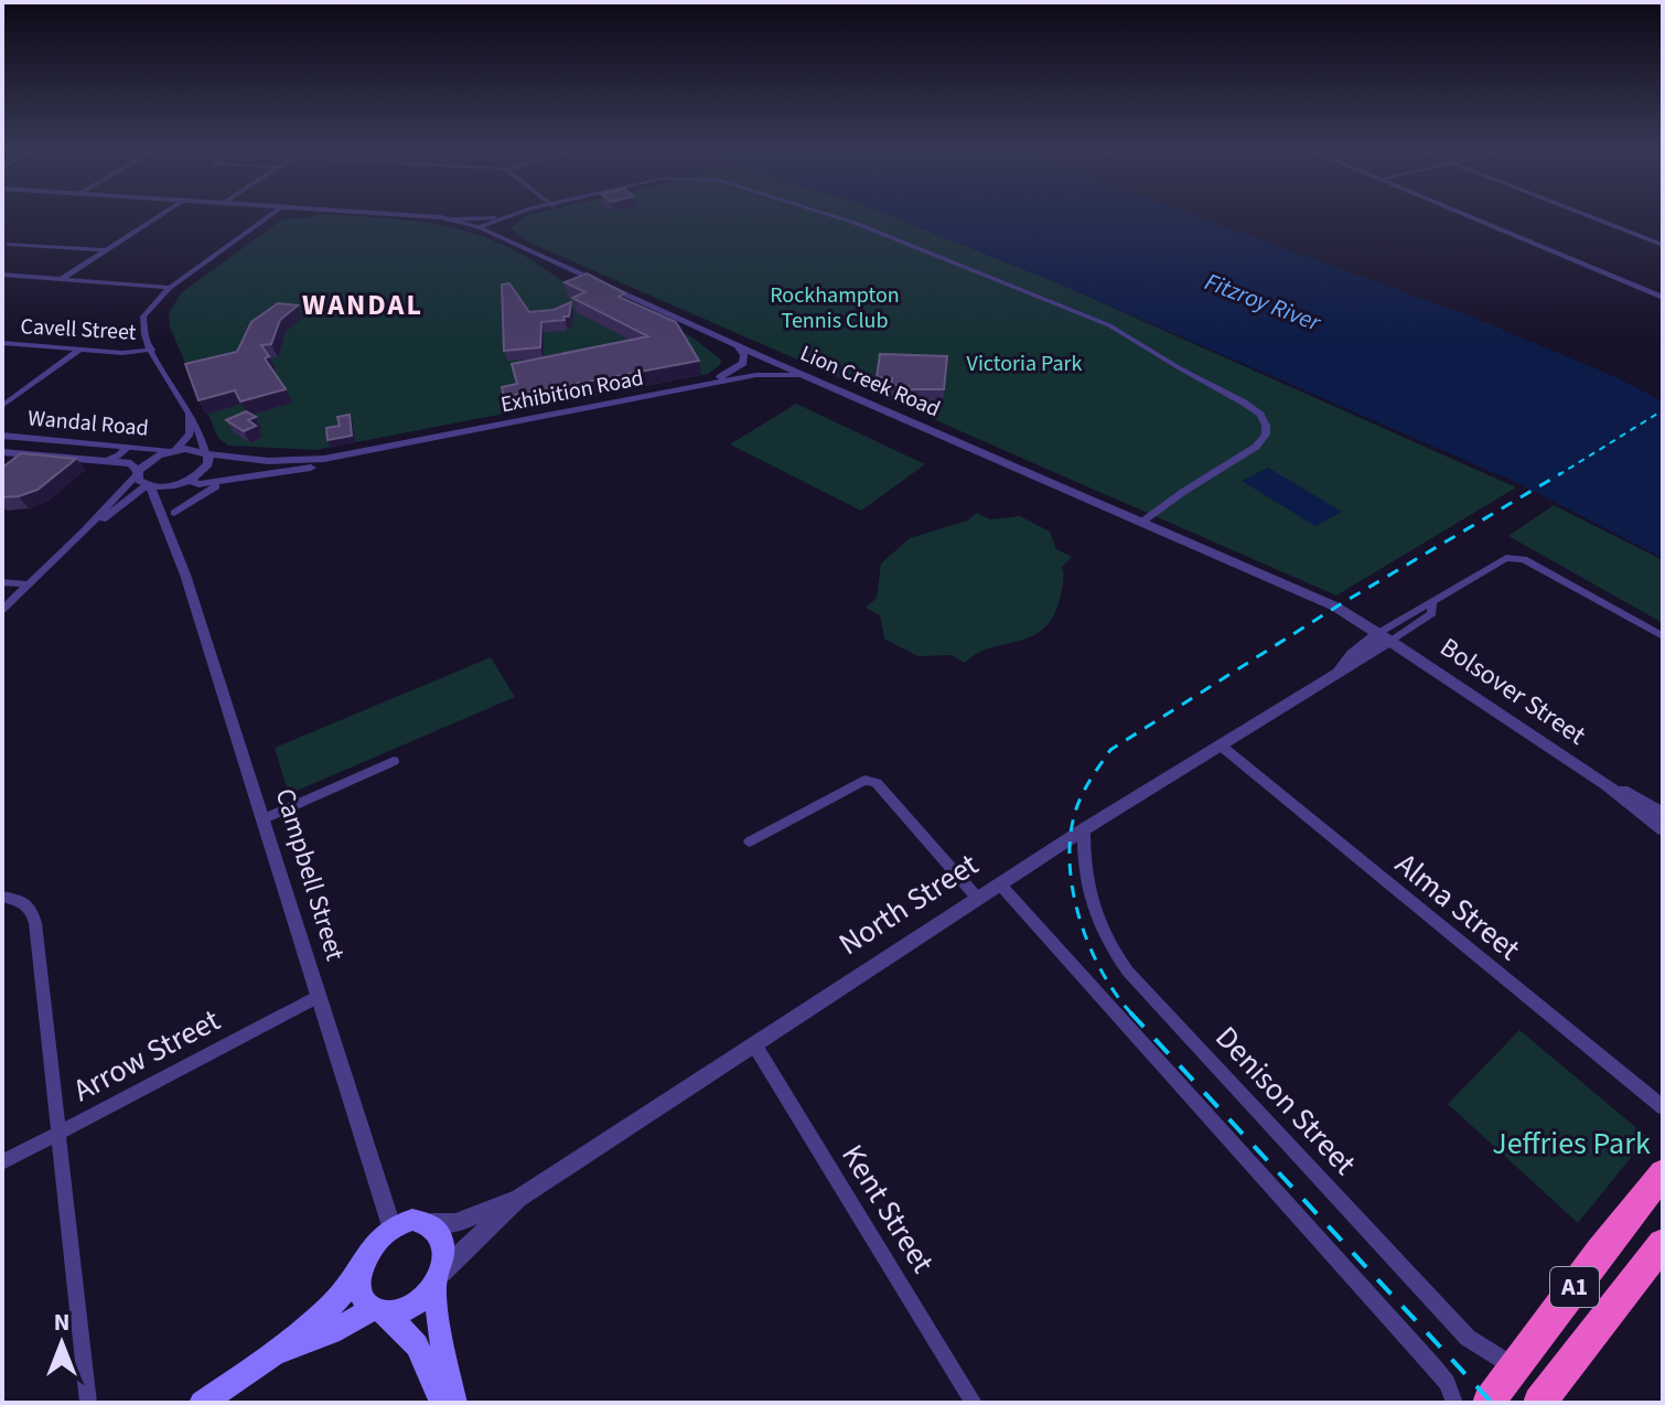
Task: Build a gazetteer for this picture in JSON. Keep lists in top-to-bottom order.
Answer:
{
  "streets": {
    "highway": ["A1"],
    "street": [
      "Cavell Street",
      "Lion Creek Road",
      "Exhibition Road",
      "Wandal Road",
      "Bolsover Street",
      "Campbell Street",
      "North Street",
      "Alma Street",
      "Arrow Street",
      "Denison Street",
      "Kent Street"
    ]
  },
  "crossings": [
    ["Lion Creek Road", "Exhibition Road"],
    ["Lion Creek Road", "Bolsover Street"],
    ["Lion Creek Road", "North Street"],
    ["Exhibition Road", "Wandal Road"],
    ["Exhibition Road", "Campbell Street"],
    ["Wandal Road", "Campbell Street"],
    ["Bolsover Street", "North Street"],
    ["Campbell Street", "North Street"],
    ["Campbell Street", "Arrow Street"],
    ["North Street", "Alma Street"],
    ["North Street", "Denison Street"],
    ["North Street", "Kent Street"],
    ["Denison Street", "A1"]
  ],
  "districts": ["WANDAL"],
  "water": ["Fitzroy River"],
  "parks": ["Rockhampton Tennis Club", "Victoria Park", "Jeffries Park"],
  "north": "top"
}
